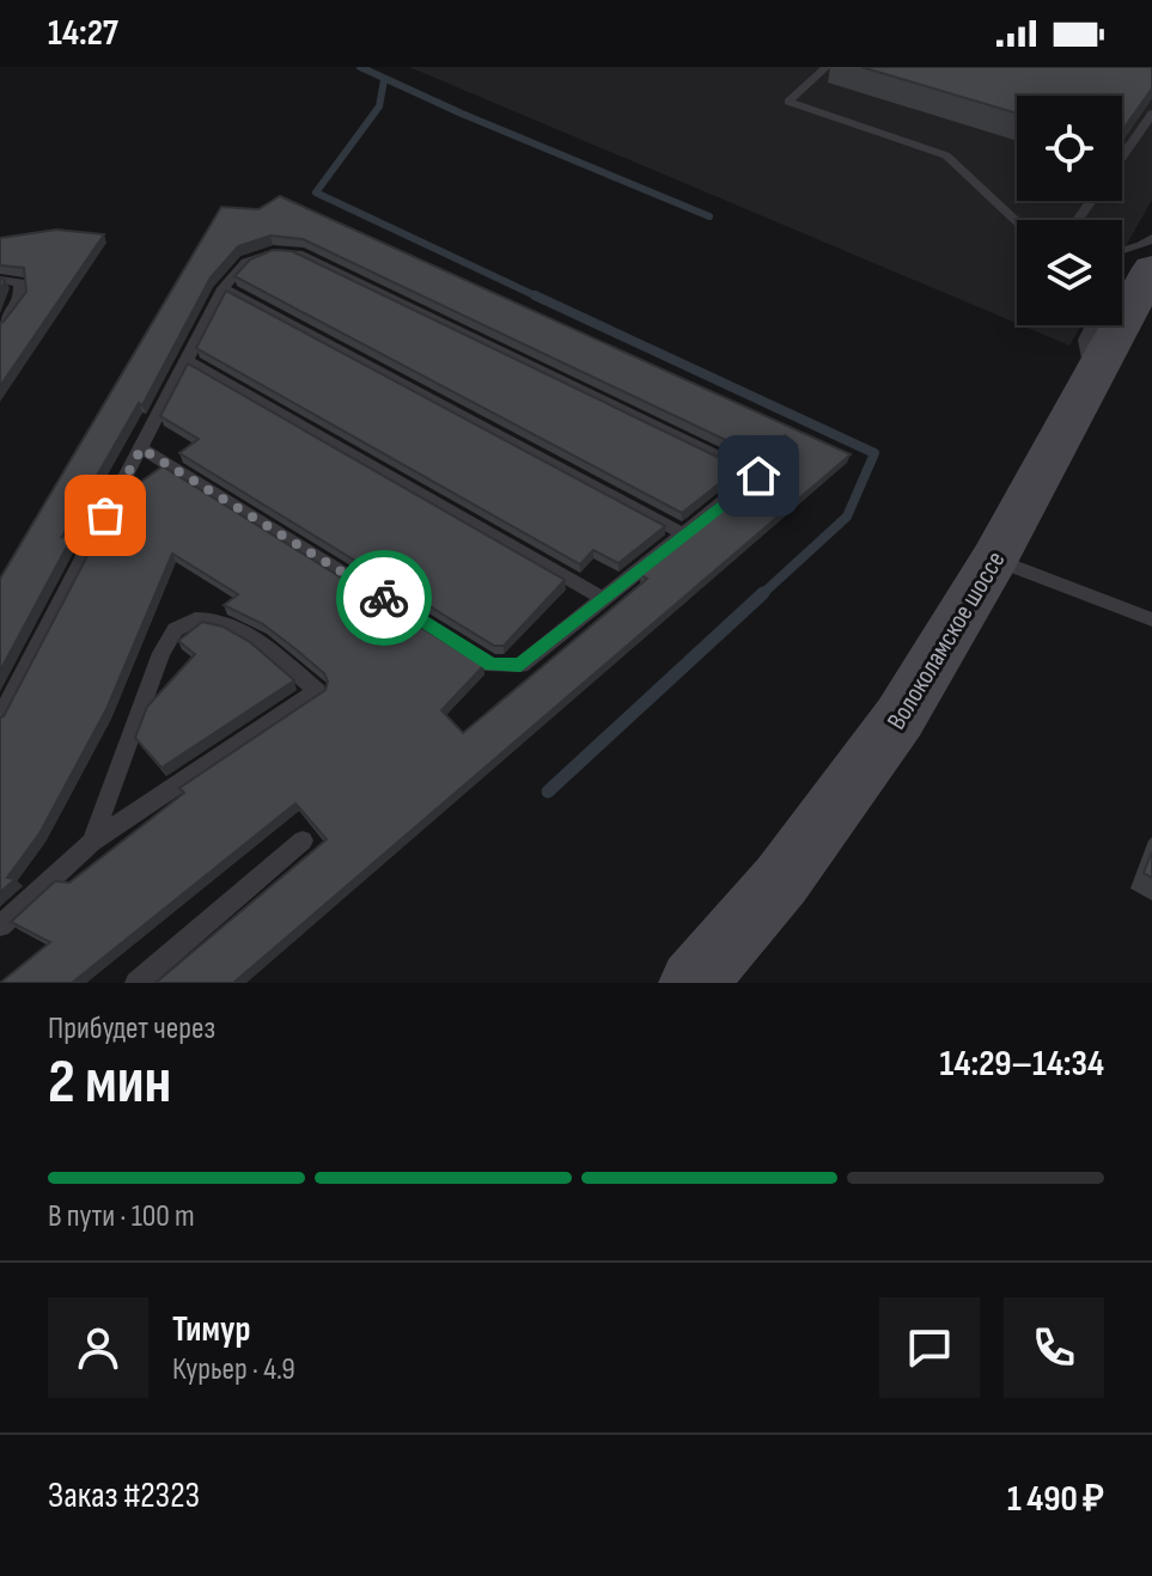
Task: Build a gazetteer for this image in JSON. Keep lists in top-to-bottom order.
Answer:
{
  "streets": {
    "main road": ["Волоколамское шоссе"]
  },
  "page": {
    "status": "14:27",
    "heading": ["2 мин", "Прибудет через", "14:29–14:34"],
    "panel": [
      "Тимур",
      "Курьер · 4.9",
      "Заказ #2323",
      "1 490 ₽"
    ],
    "bar": "В пути · 100 m"
  }
}
